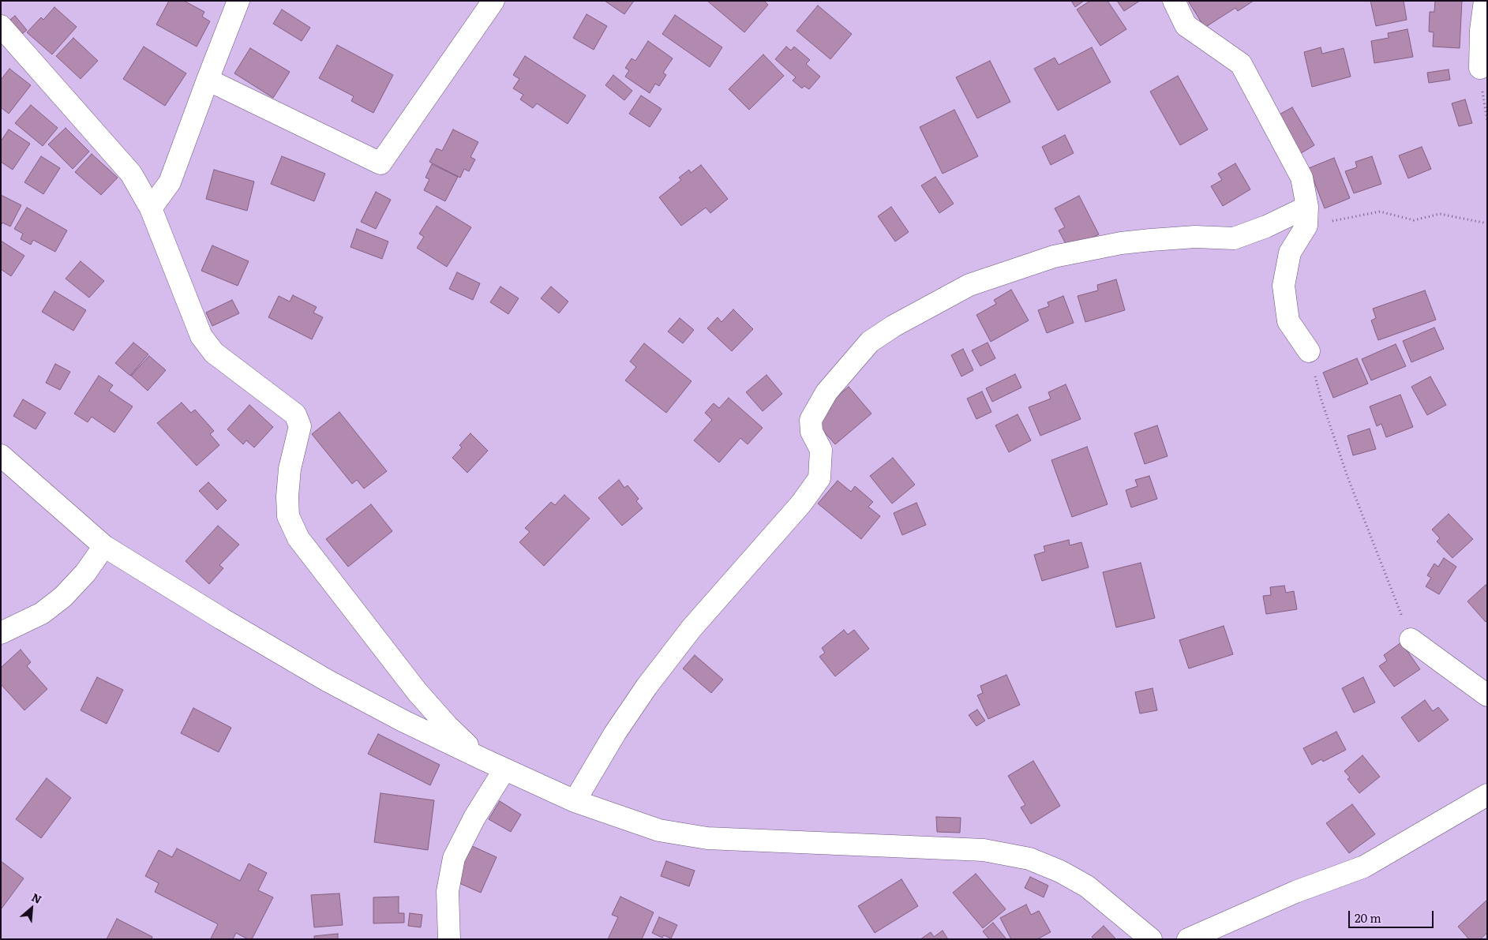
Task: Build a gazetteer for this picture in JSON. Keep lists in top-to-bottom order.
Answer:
{
  "scale_bar": "20 m",
  "north": "top right"
}
